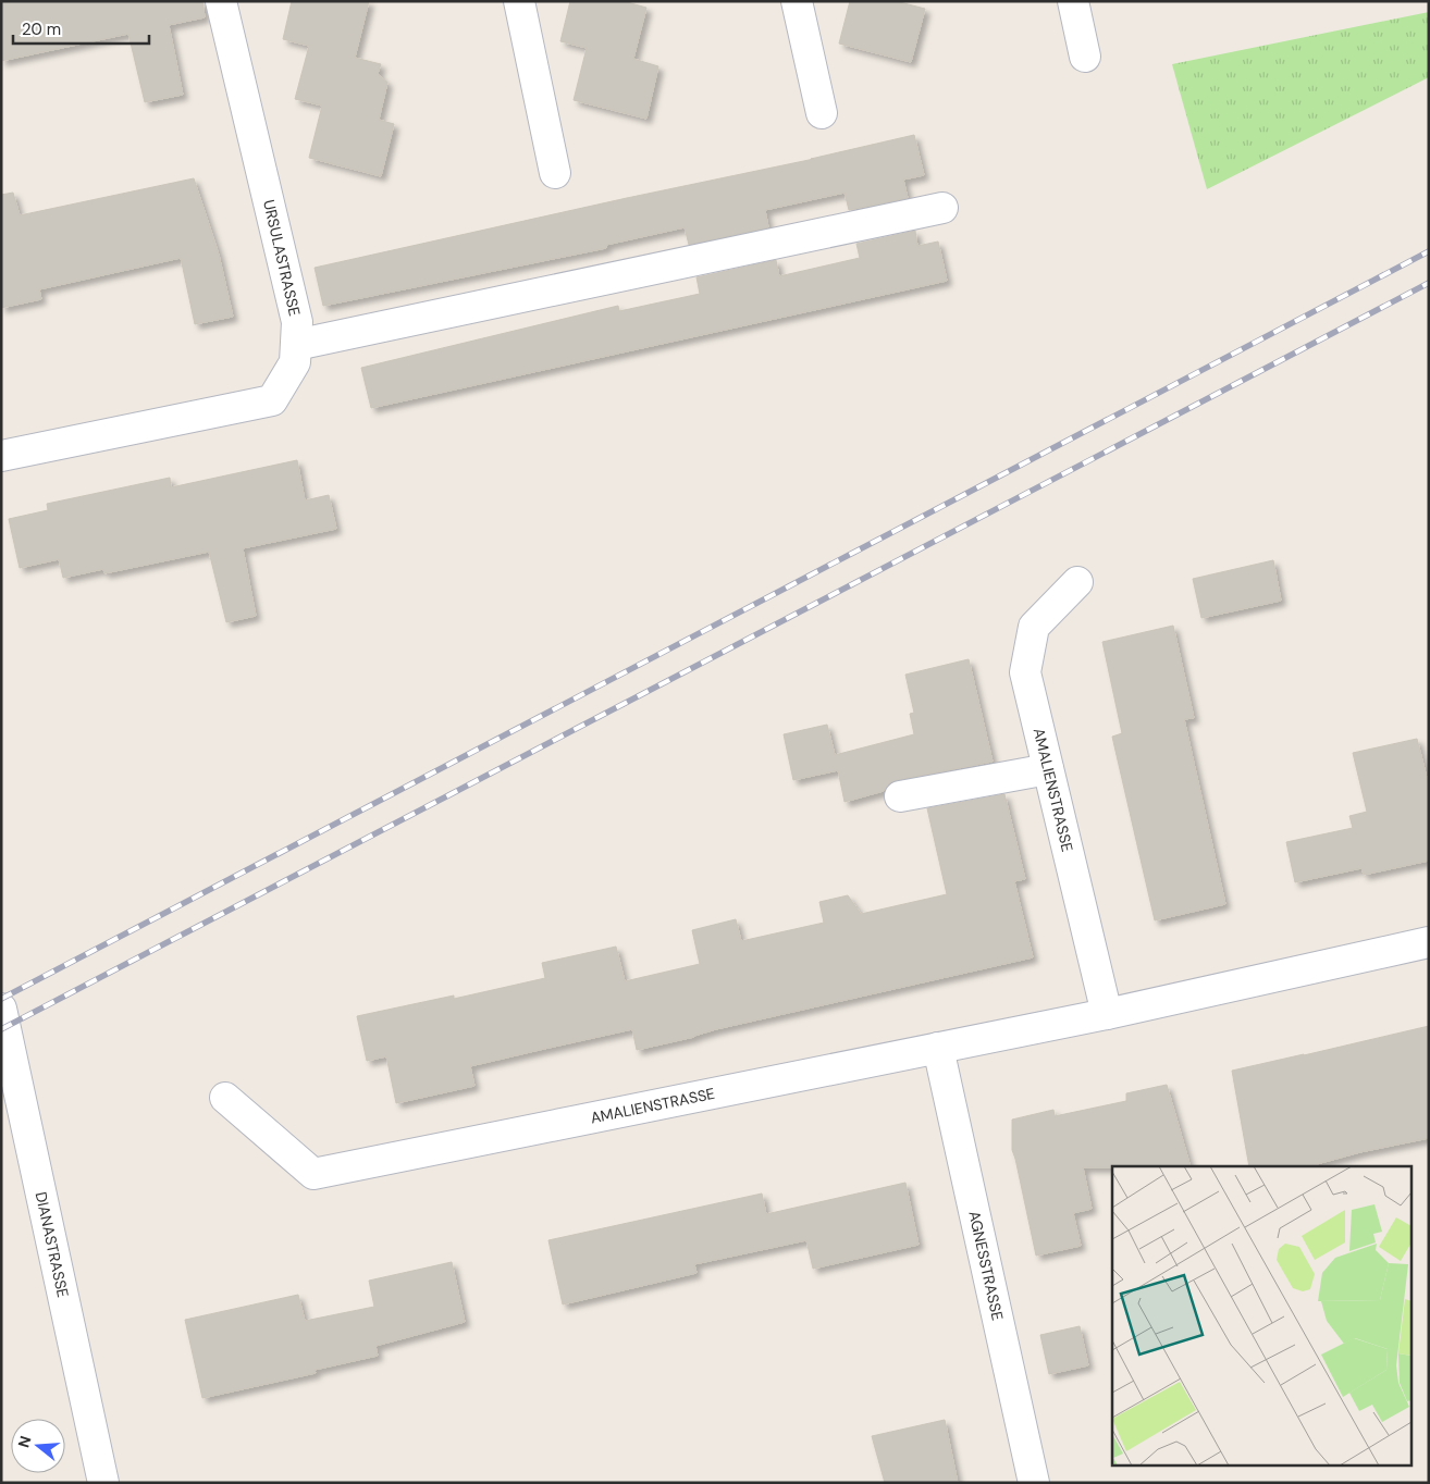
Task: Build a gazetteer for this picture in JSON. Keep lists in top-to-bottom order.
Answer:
{
  "streets": {
    "street": [
      "URSULASTRASSE",
      "AMALIENSTRASSE",
      "DIANASTRASSE",
      "AGNESSTRASSE"
    ]
  },
  "crossings": [
    ["AMALIENSTRASSE", "AGNESSTRASSE"]
  ],
  "scale_bar": "20 m",
  "north": "left"
}
